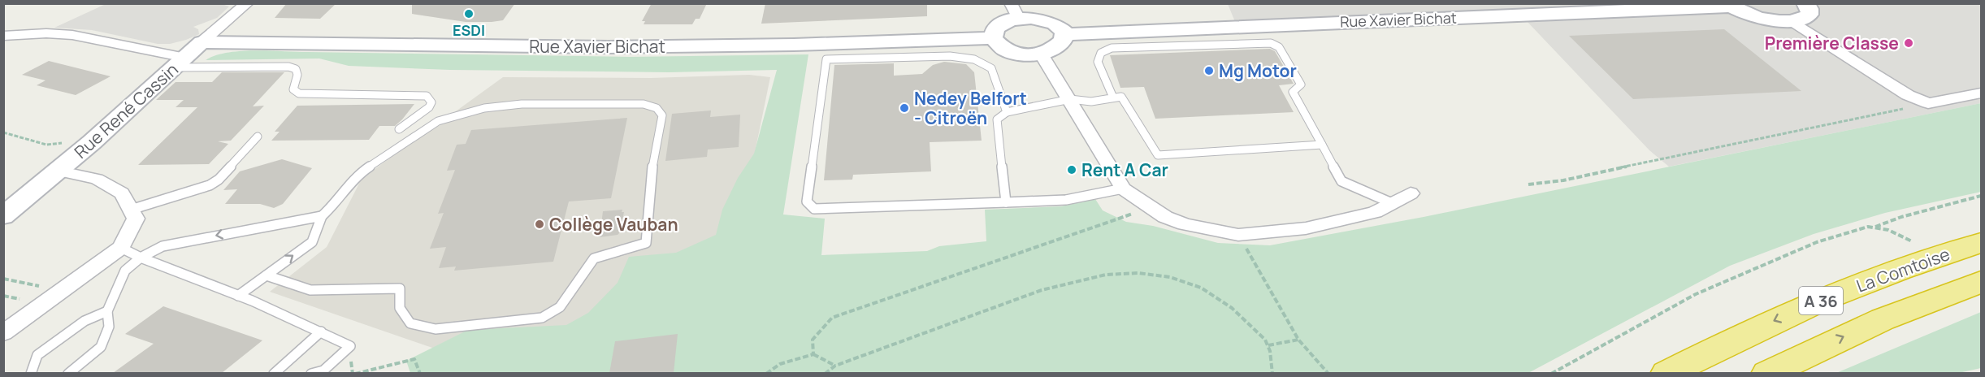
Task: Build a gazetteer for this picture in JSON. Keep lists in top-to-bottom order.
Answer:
{
  "streets": {
    "highway": ["La Comtoise", "A 36"],
    "main road": ["Rue Xavier Bichat", "Rue René Cassin"]
  },
  "crossings": [
    ["Rue Xavier Bichat", "Rue René Cassin"]
  ],
  "places": [
    "ESDI",
    "Première Classe",
    "Mg Motor",
    "Nedey Belfort - Citroën",
    "Rent A Car",
    "Collège Vauban"
  ]
}
